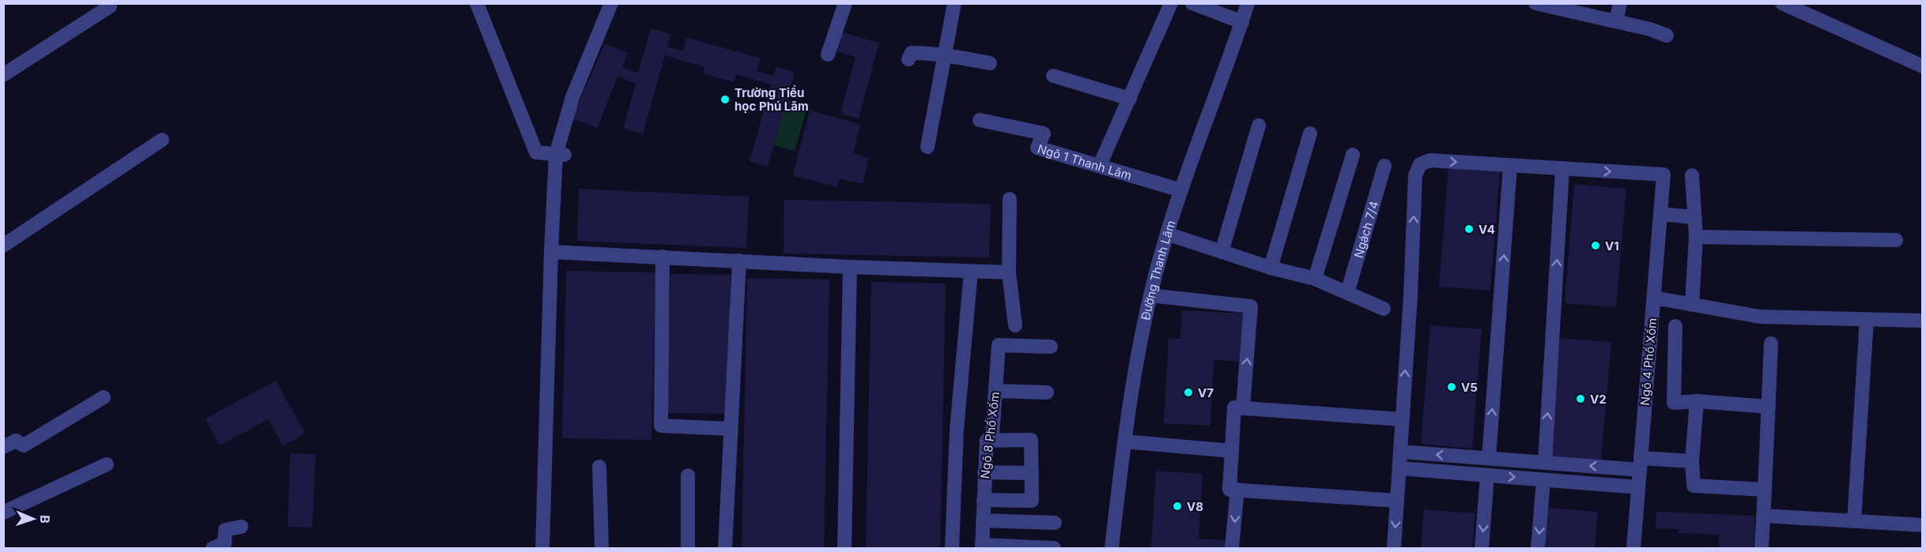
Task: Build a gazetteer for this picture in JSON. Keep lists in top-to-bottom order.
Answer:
{
  "streets": {
    "street": [
      "Ngõ 1 Thanh Lãm",
      "Ngách 7/4",
      "Đường Thanh Lãm",
      "Ngõ 4 Phố Xốm",
      "Ngõ 8 Phố Xốm"
    ]
  },
  "crossings": [
    ["Ngõ 1 Thanh Lãm", "Đường Thanh Lãm"]
  ],
  "places": [
    "Trường Tiểu học Phú Lãm",
    "V4",
    "V1",
    "V5",
    "V7",
    "V2",
    "V8"
  ],
  "north": "right"
}
